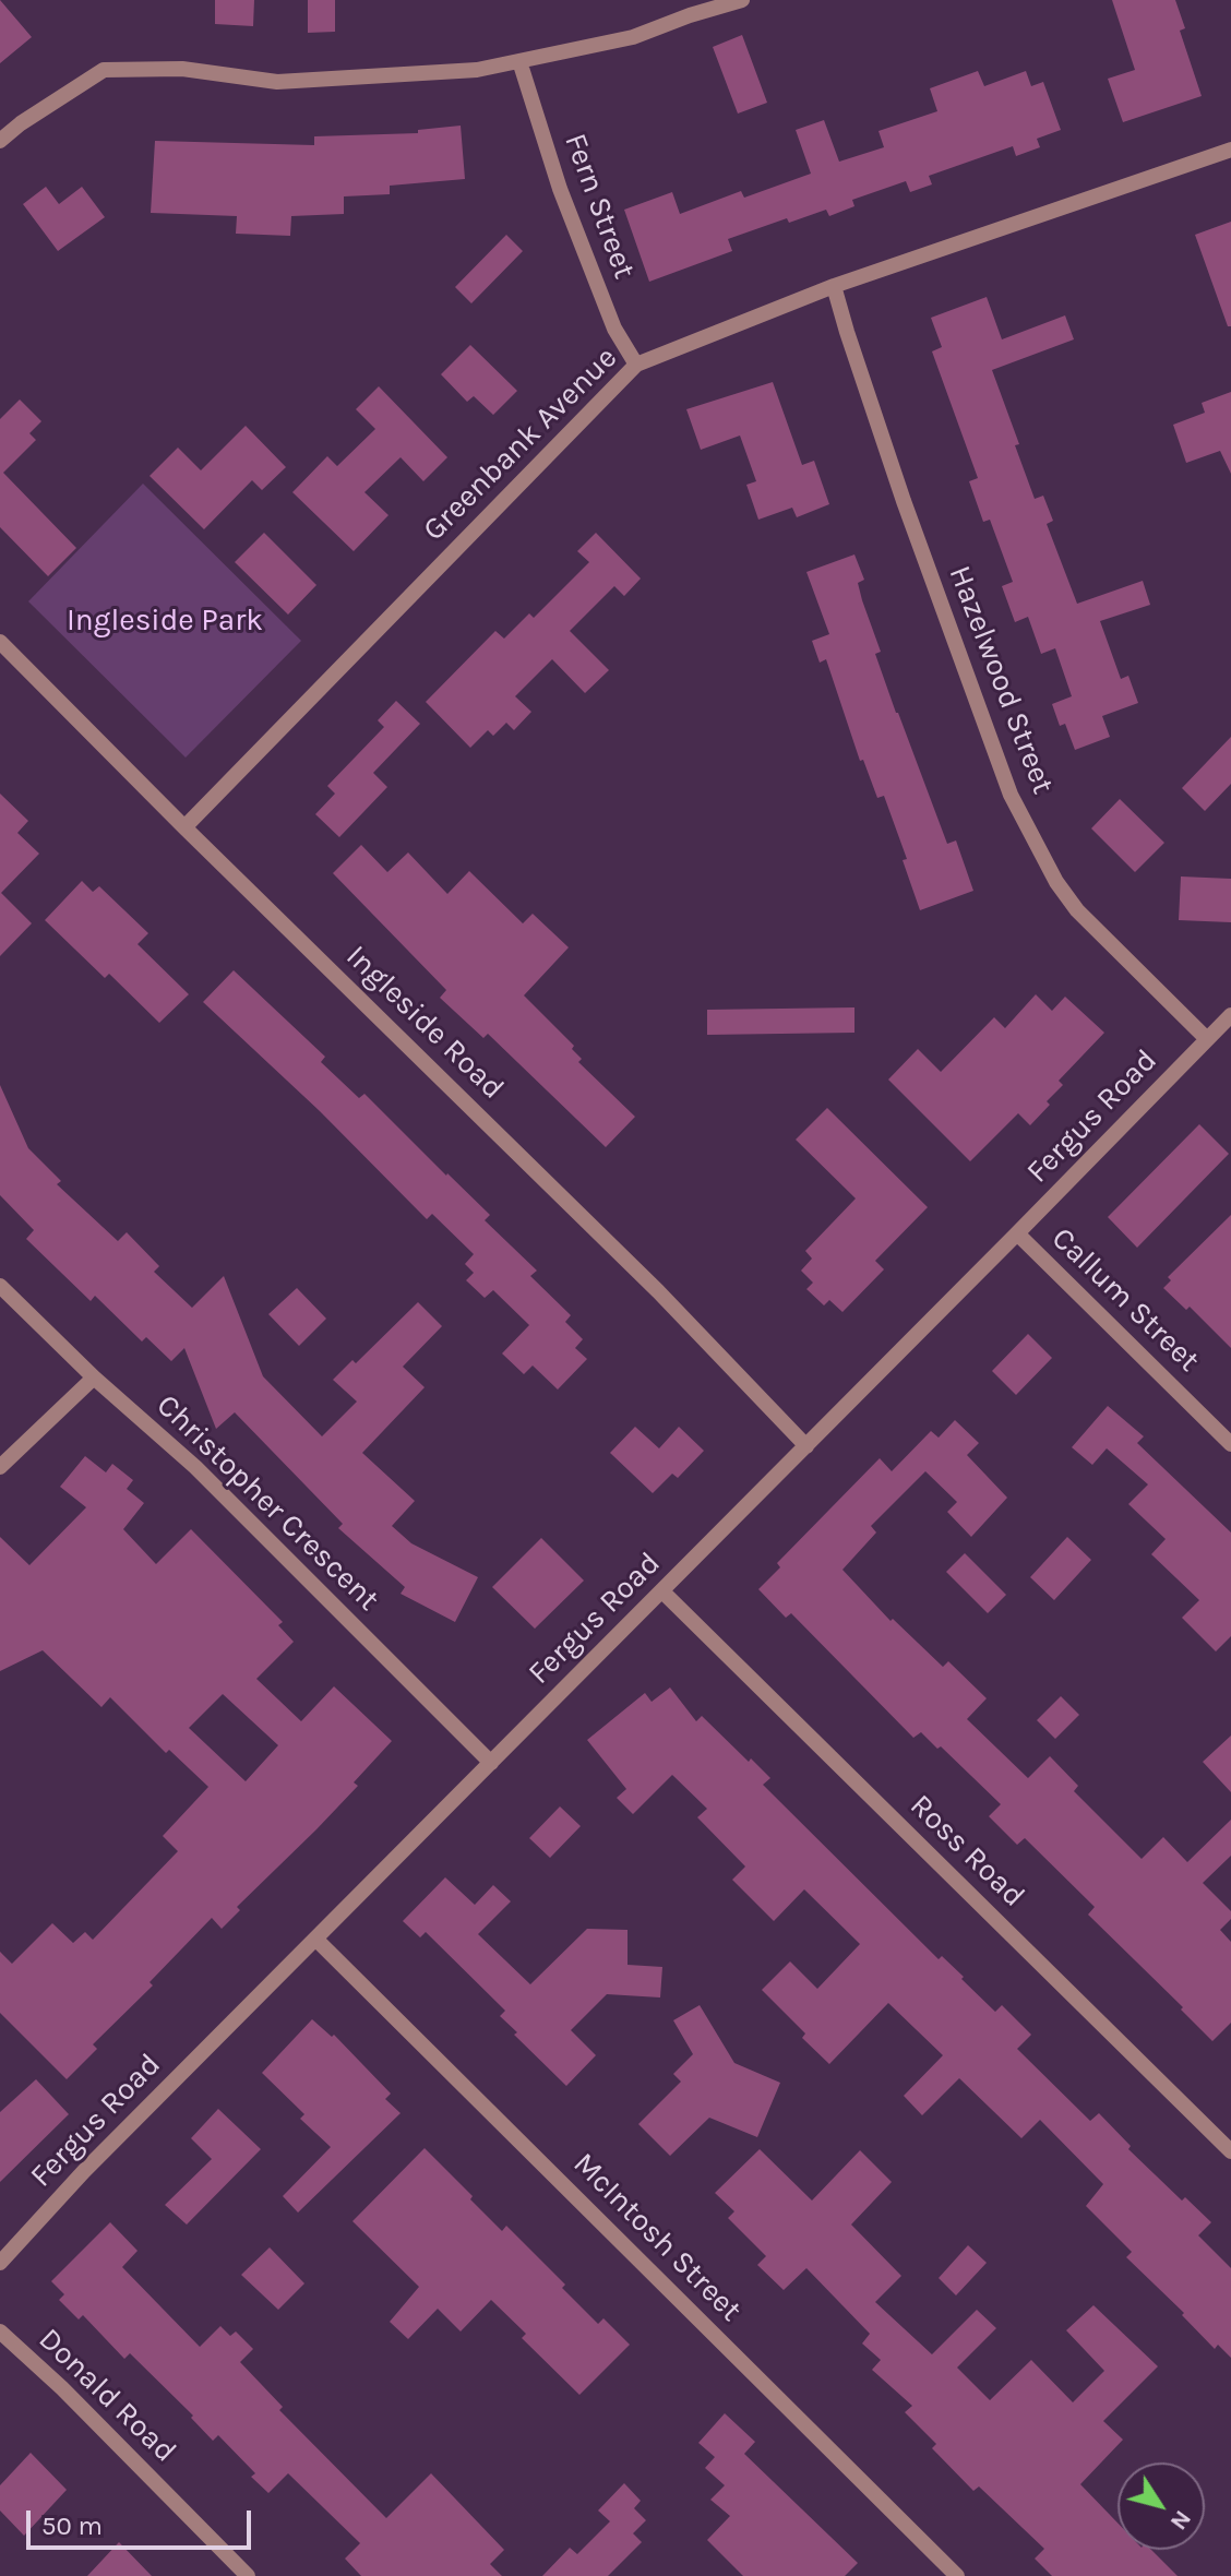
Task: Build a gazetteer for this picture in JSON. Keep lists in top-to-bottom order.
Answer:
{
  "streets": {
    "street": [
      "Fern Street",
      "Greenbank Avenue",
      "Hazelwood Street",
      "Ingleside Road",
      "Fergus Road",
      "Callum Street",
      "Christopher Crescent",
      "Ross Road",
      "McIntosh Street",
      "Donald Road"
    ]
  },
  "crossings": [
    ["Fern Street", "Greenbank Avenue"],
    ["Greenbank Avenue", "Hazelwood Street"],
    ["Greenbank Avenue", "Ingleside Road"],
    ["Hazelwood Street", "Fergus Road"],
    ["Ingleside Road", "Fergus Road"],
    ["Fergus Road", "Callum Street"],
    ["Fergus Road", "Christopher Crescent"],
    ["Fergus Road", "Ross Road"],
    ["Fergus Road", "McIntosh Street"]
  ],
  "parks": ["Ingleside Park"],
  "scale_bar": "50 m",
  "north": "bottom right"
}
